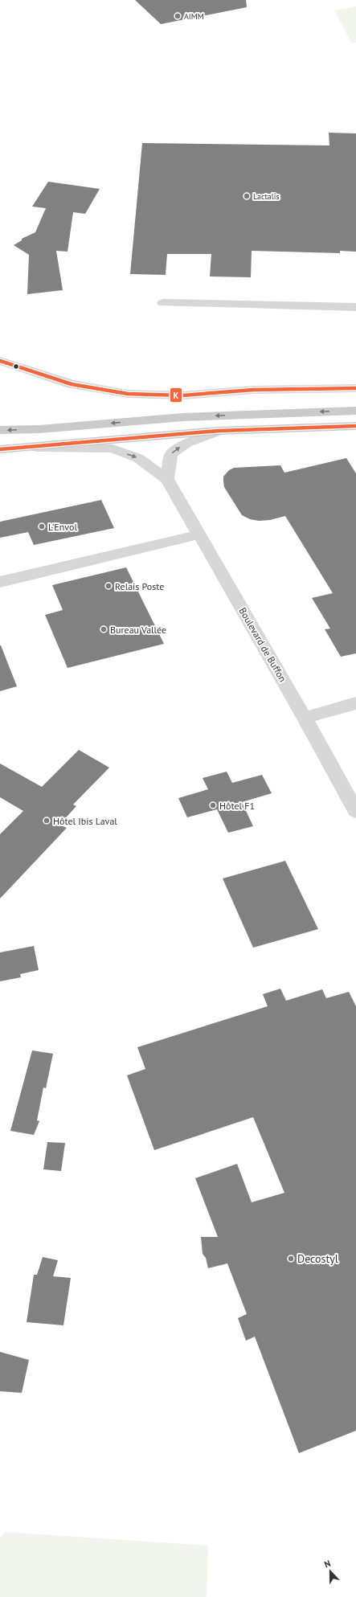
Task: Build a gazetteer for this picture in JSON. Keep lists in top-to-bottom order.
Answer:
{
  "streets": {
    "street": ["Boulevard de Buffon"]
  },
  "places": [
    "AIMM",
    "Lactalis",
    "L'Envol",
    "Relais Poste",
    "Bureau Vallée",
    "Hôtel F1",
    "Hôtel Ibis Laval",
    "Decostyl"
  ],
  "lines": ["transit line K"],
  "north": "top"
}
